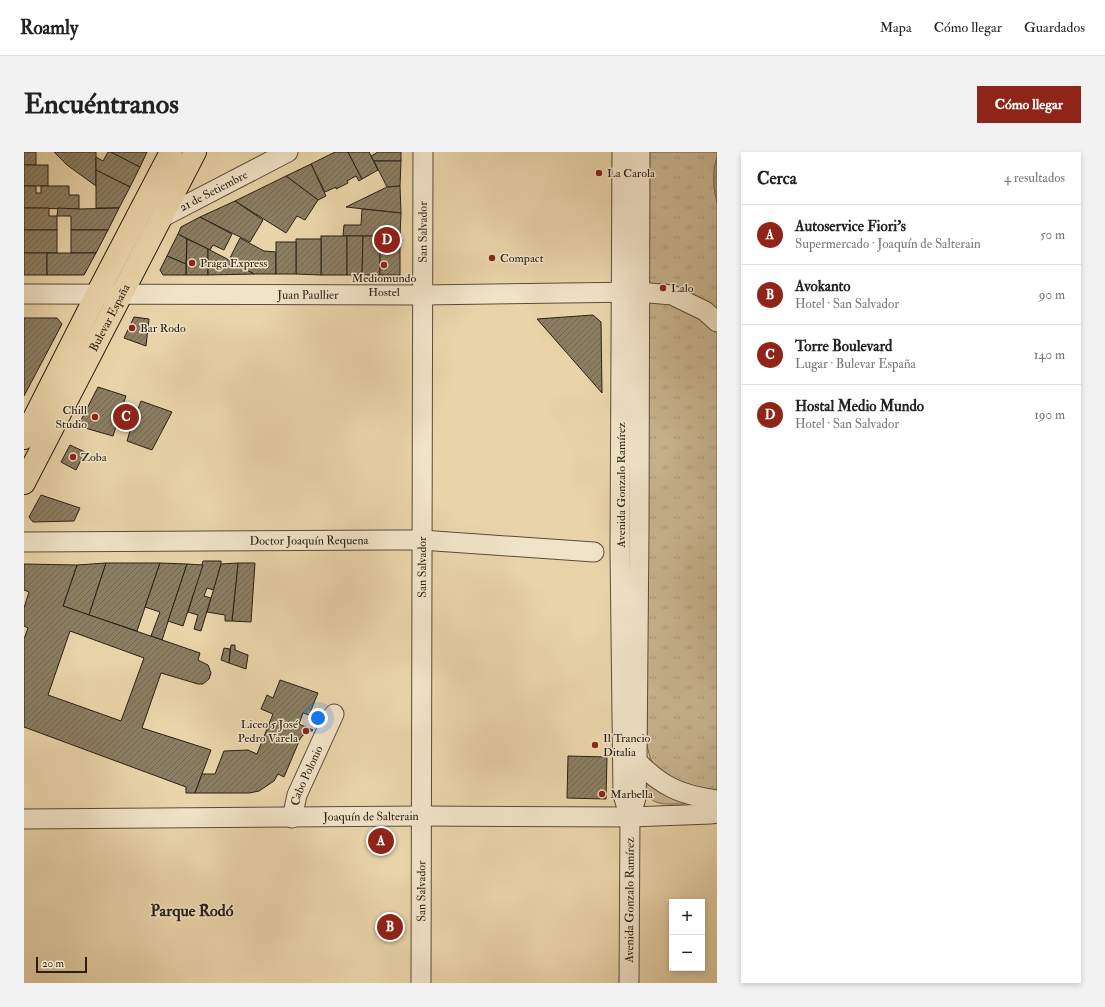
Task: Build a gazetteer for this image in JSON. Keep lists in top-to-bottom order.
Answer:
{
  "streets": {
    "main road": ["Bulevar España"],
    "street": [
      "21 de Setiembre",
      "San Salvador",
      "Juan Paullier",
      "Avenida Gonzalo Ramírez",
      "Doctor Joaquín Requena",
      "Cabo Polonio",
      "Joaquín de Salterain"
    ]
  },
  "crossings": [
    ["21 de Setiembre", "Bulevar España"],
    ["San Salvador", "Juan Paullier"],
    ["San Salvador", "Doctor Joaquín Requena"],
    ["San Salvador", "Joaquín de Salterain"],
    ["Juan Paullier", "Bulevar España"],
    ["Juan Paullier", "Avenida Gonzalo Ramírez"],
    ["Avenida Gonzalo Ramírez", "Joaquín de Salterain"],
    ["Cabo Polonio", "Joaquín de Salterain"]
  ],
  "districts": ["Parque Rodó"],
  "places": [
    "La Carola",
    "Compact",
    "Praga Express",
    "Mediomundo Hostel",
    "Lalo",
    "Bar Rodo",
    "Chill Studio",
    "Zoba",
    "Liceo 5 José Pedro Varela",
    "Il Trancio Ditalia",
    "Marbella"
  ],
  "scale_bar": "20 m",
  "page": {
    "header": "Roamly",
    "nav": ["Mapa", "Cómo llegar", "Guardados"],
    "buttons": "Cómo llegar",
    "title": "Encuéntranos",
    "heading": ["Cerca", "4 resultados"],
    "list": [
      {
        "mark": "A",
        "name": "Autoservice Fiori's",
        "note": "Supermercado · Joaquín de Salterain",
        "value": "50 m"
      },
      {
        "mark": "B",
        "name": "Avokanto",
        "note": "Hotel · San Salvador",
        "value": "90 m"
      },
      {
        "mark": "C",
        "name": "Torre Boulevard",
        "note": "Lugar · Bulevar España",
        "value": "140 m"
      },
      {
        "mark": "D",
        "name": "Hostal Medio Mundo",
        "note": "Hotel · San Salvador",
        "value": "190 m"
      }
    ],
    "pins": [
      "D",
      "C",
      "A",
      "B"
    ],
    "map_buttons": ["+", "−"],
    "scale": "20 m"
  }
}
